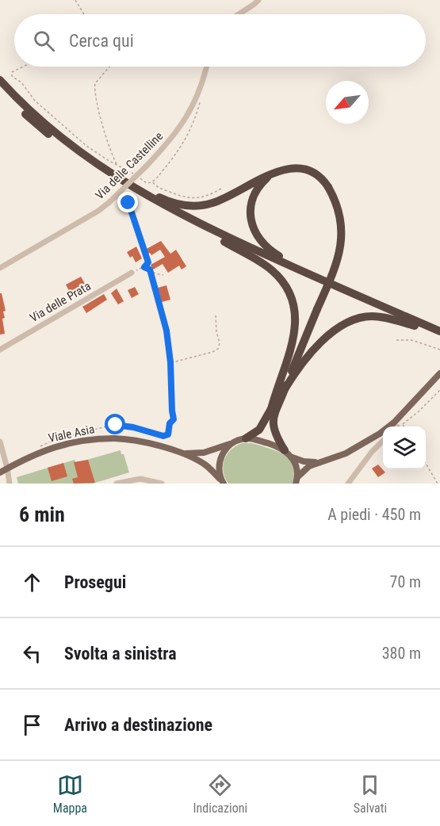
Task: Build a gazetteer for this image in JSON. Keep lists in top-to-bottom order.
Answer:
{
  "streets": {
    "main road": ["Viale Asia"],
    "street": ["Via delle Castelline", "Via delle Prata"]
  },
  "north": "bottom left",
  "page": {
    "search": "Cerca qui",
    "heading": ["6 min", "A piedi · 450 m"],
    "list": [
      ["Prosegui", "70 m"],
      ["Svolta a sinistra", "380 m"],
      "Arrivo a destinazione"
    ],
    "nav": ["Mappa", "Indicazioni", "Salvati"]
  }
}
